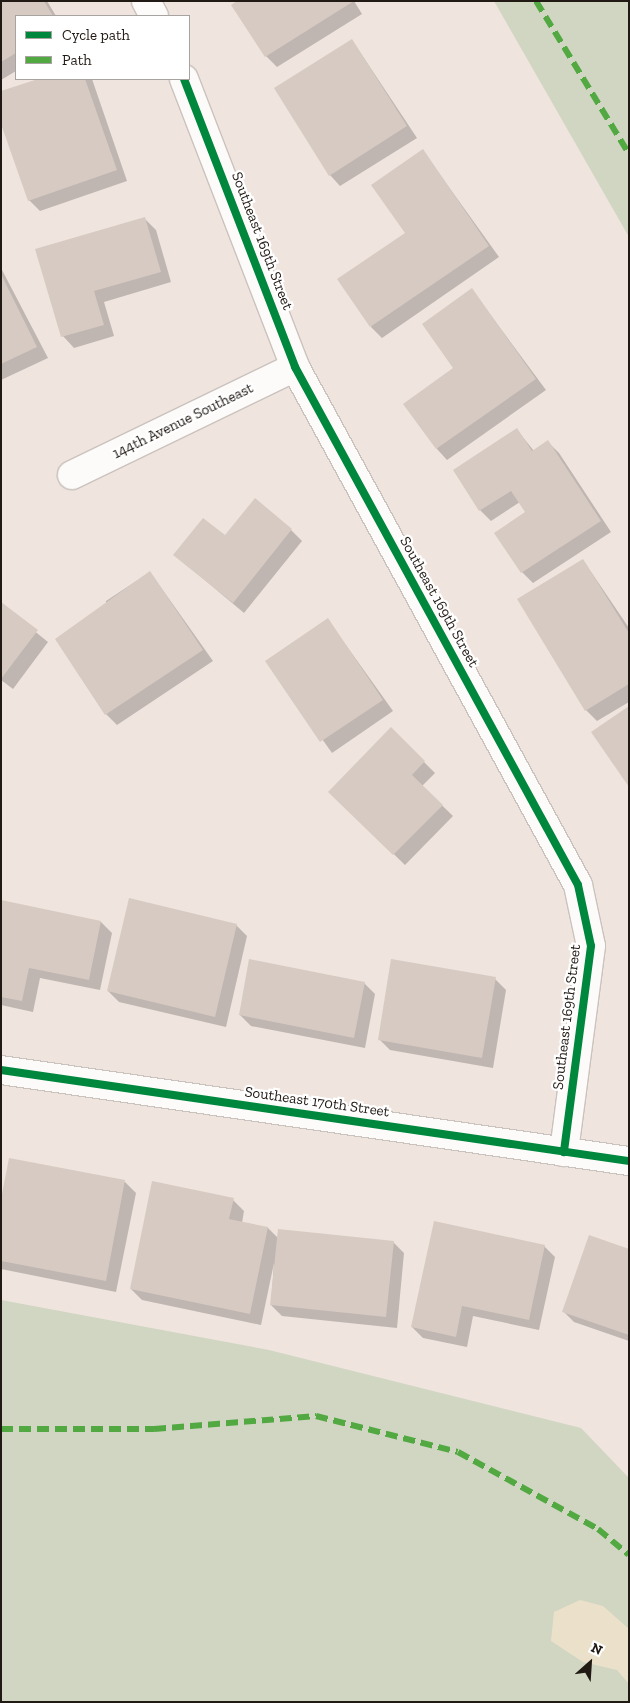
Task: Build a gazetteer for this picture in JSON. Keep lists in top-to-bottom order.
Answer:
{
  "streets": {
    "street": ["Southeast 169th Street", "144th Avenue Southeast", "Southeast 170th Street"]
  },
  "crossings": [
    ["Southeast 169th Street", "144th Avenue Southeast"],
    ["Southeast 169th Street", "Southeast 170th Street"]
  ],
  "legend": ["Cycle path", "Path"],
  "north": "top right"
}
